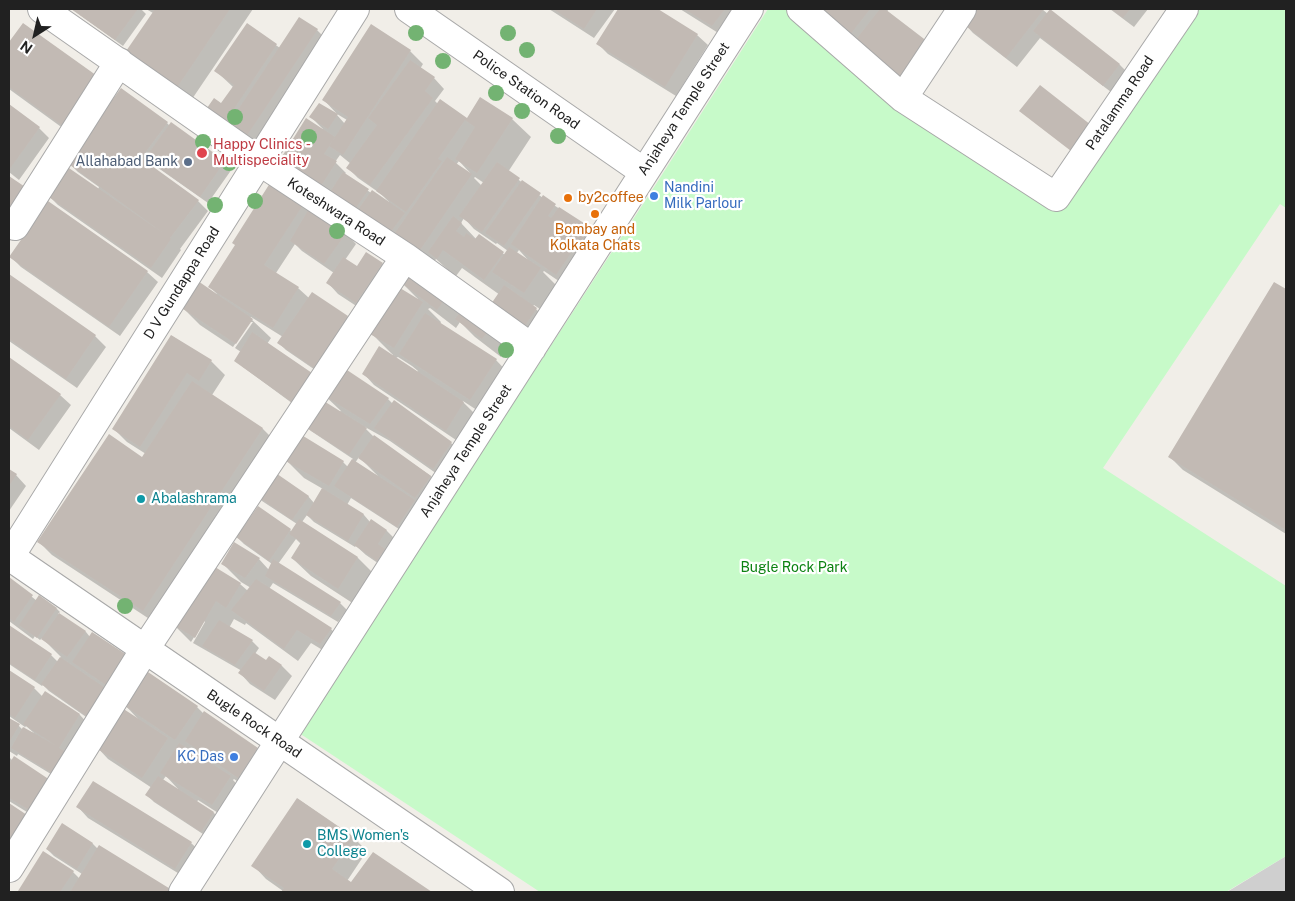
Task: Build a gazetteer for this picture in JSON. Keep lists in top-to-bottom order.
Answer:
{
  "streets": {
    "street": [
      "Police Station Road",
      "Patalamma Road",
      "Anjaheya Temple Street",
      "Koteshwara Road",
      "D V Gundappa Road",
      "Bugle Rock Road"
    ]
  },
  "crossings": [
    ["Police Station Road", "Anjaheya Temple Street"],
    ["Anjaheya Temple Street", "Koteshwara Road"],
    ["Anjaheya Temple Street", "Bugle Rock Road"],
    ["Koteshwara Road", "D V Gundappa Road"],
    ["D V Gundappa Road", "Bugle Rock Road"]
  ],
  "parks": ["Bugle Rock Park"],
  "places": [
    "Happy Clinics - Multispeciality",
    "Allahabad Bank",
    "Nandini Milk Parlour",
    "by2coffee",
    "Bombay and Kolkata Chats",
    "Abalashrama",
    "KC Das",
    "BMS Women's College"
  ],
  "north": "bottom left"
}
